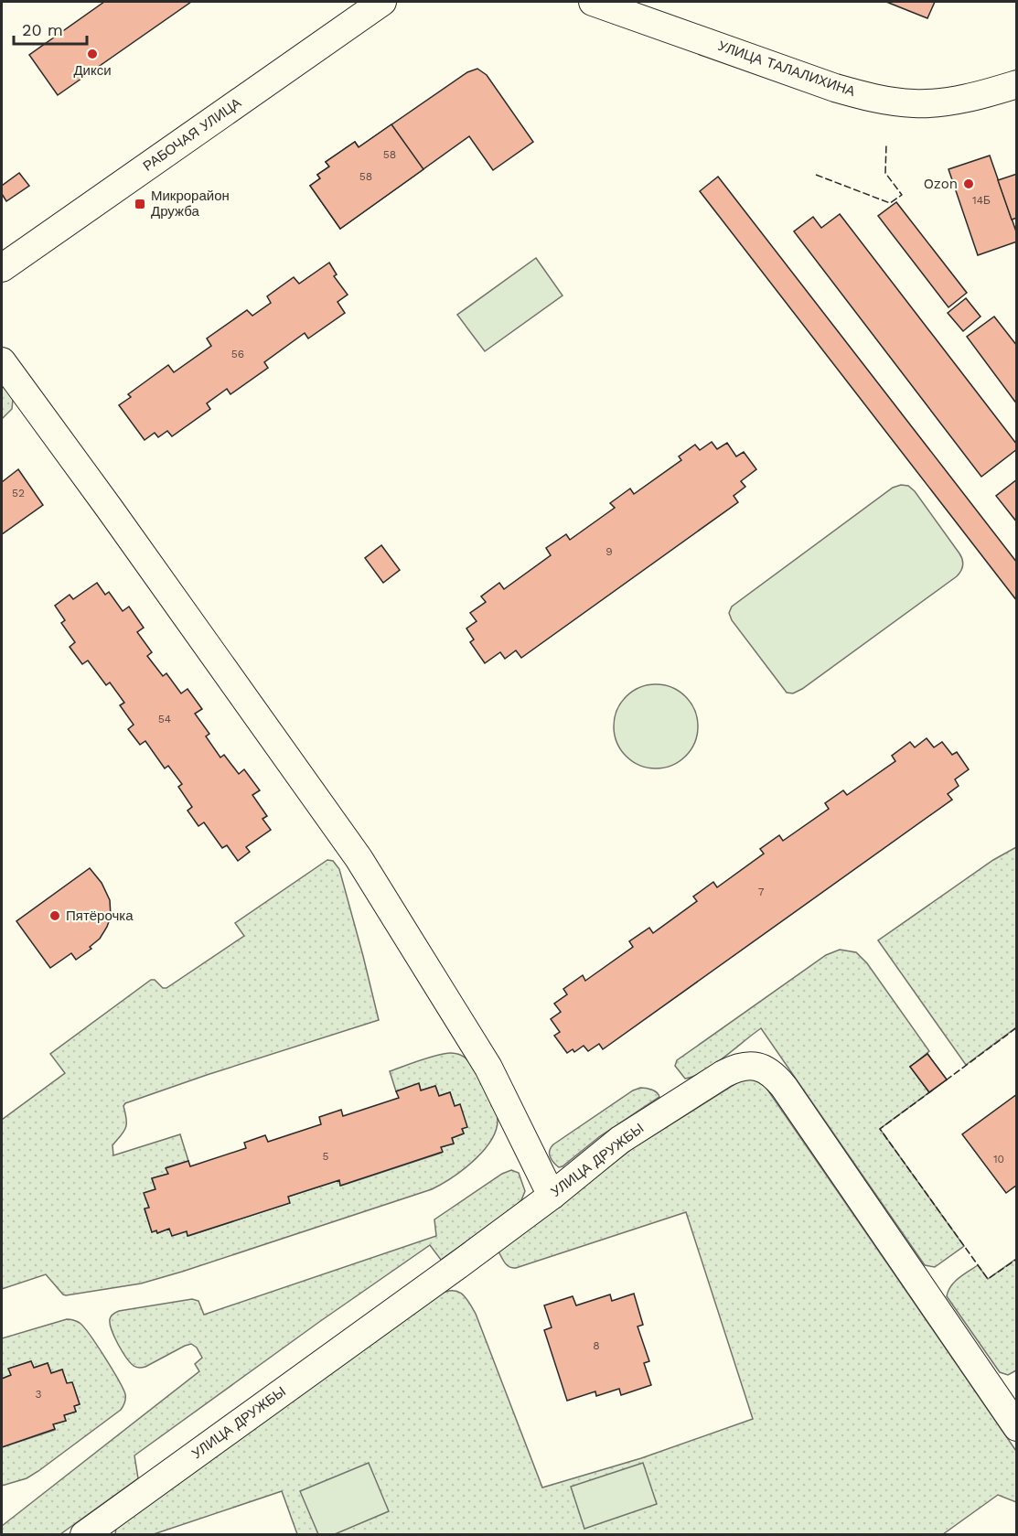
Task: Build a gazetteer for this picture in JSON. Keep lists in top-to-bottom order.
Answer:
{
  "streets": {
    "street": ["УЛИЦА ТАЛАЛИХИНА", "РАБОЧАЯ УЛИЦА", "УЛИЦА ДРУЖБЫ"]
  },
  "places": {
    "other": ["Дикси", "Ozon", "Пятёрочка"],
    "transit": ["Микрорайон Дружба"]
  },
  "house_numbers": [
    "58",
    "58",
    "14Б",
    "56",
    "52",
    "9",
    "54",
    "7",
    "5",
    "10",
    "8",
    "3"
  ],
  "scale_bar": "20 m"
}
